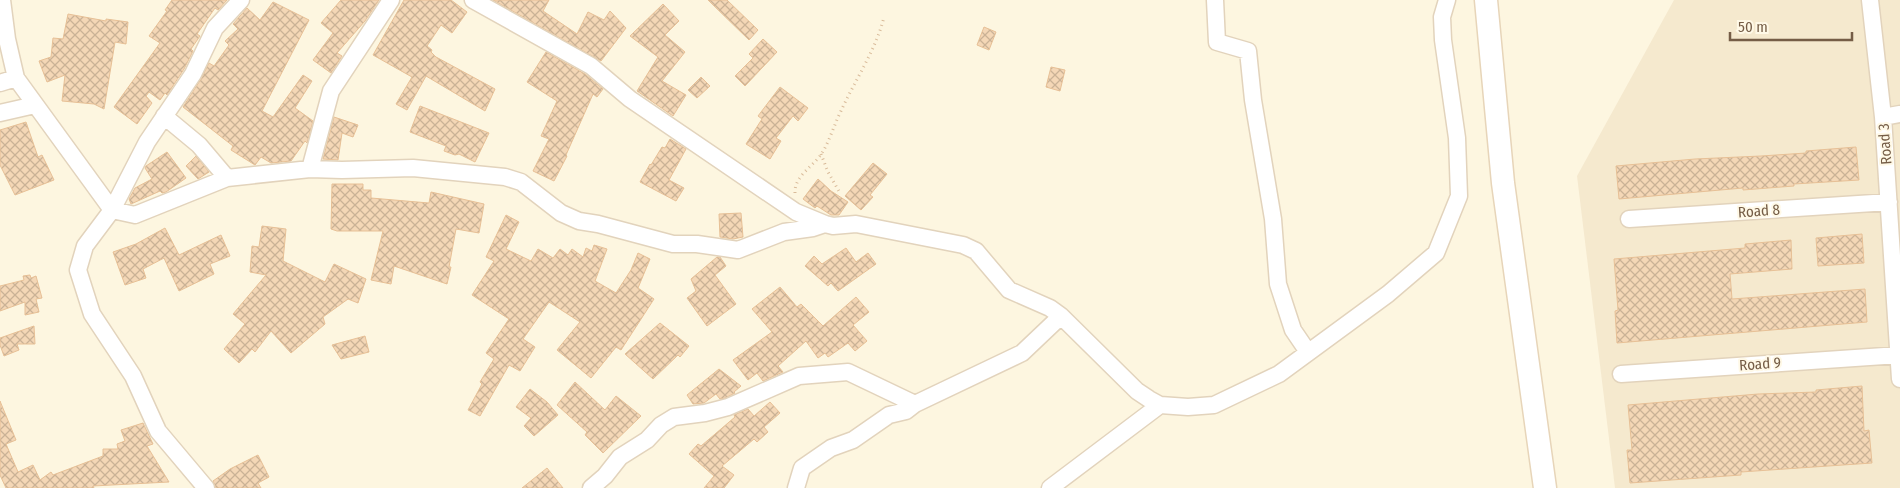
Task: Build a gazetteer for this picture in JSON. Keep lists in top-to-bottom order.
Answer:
{
  "streets": {
    "street": ["Road 3", "Road 8", "Road 9"]
  },
  "crossings": [
    ["Road 3", "Road 8"],
    ["Road 3", "Road 9"]
  ],
  "scale_bar": "50 m"
}
